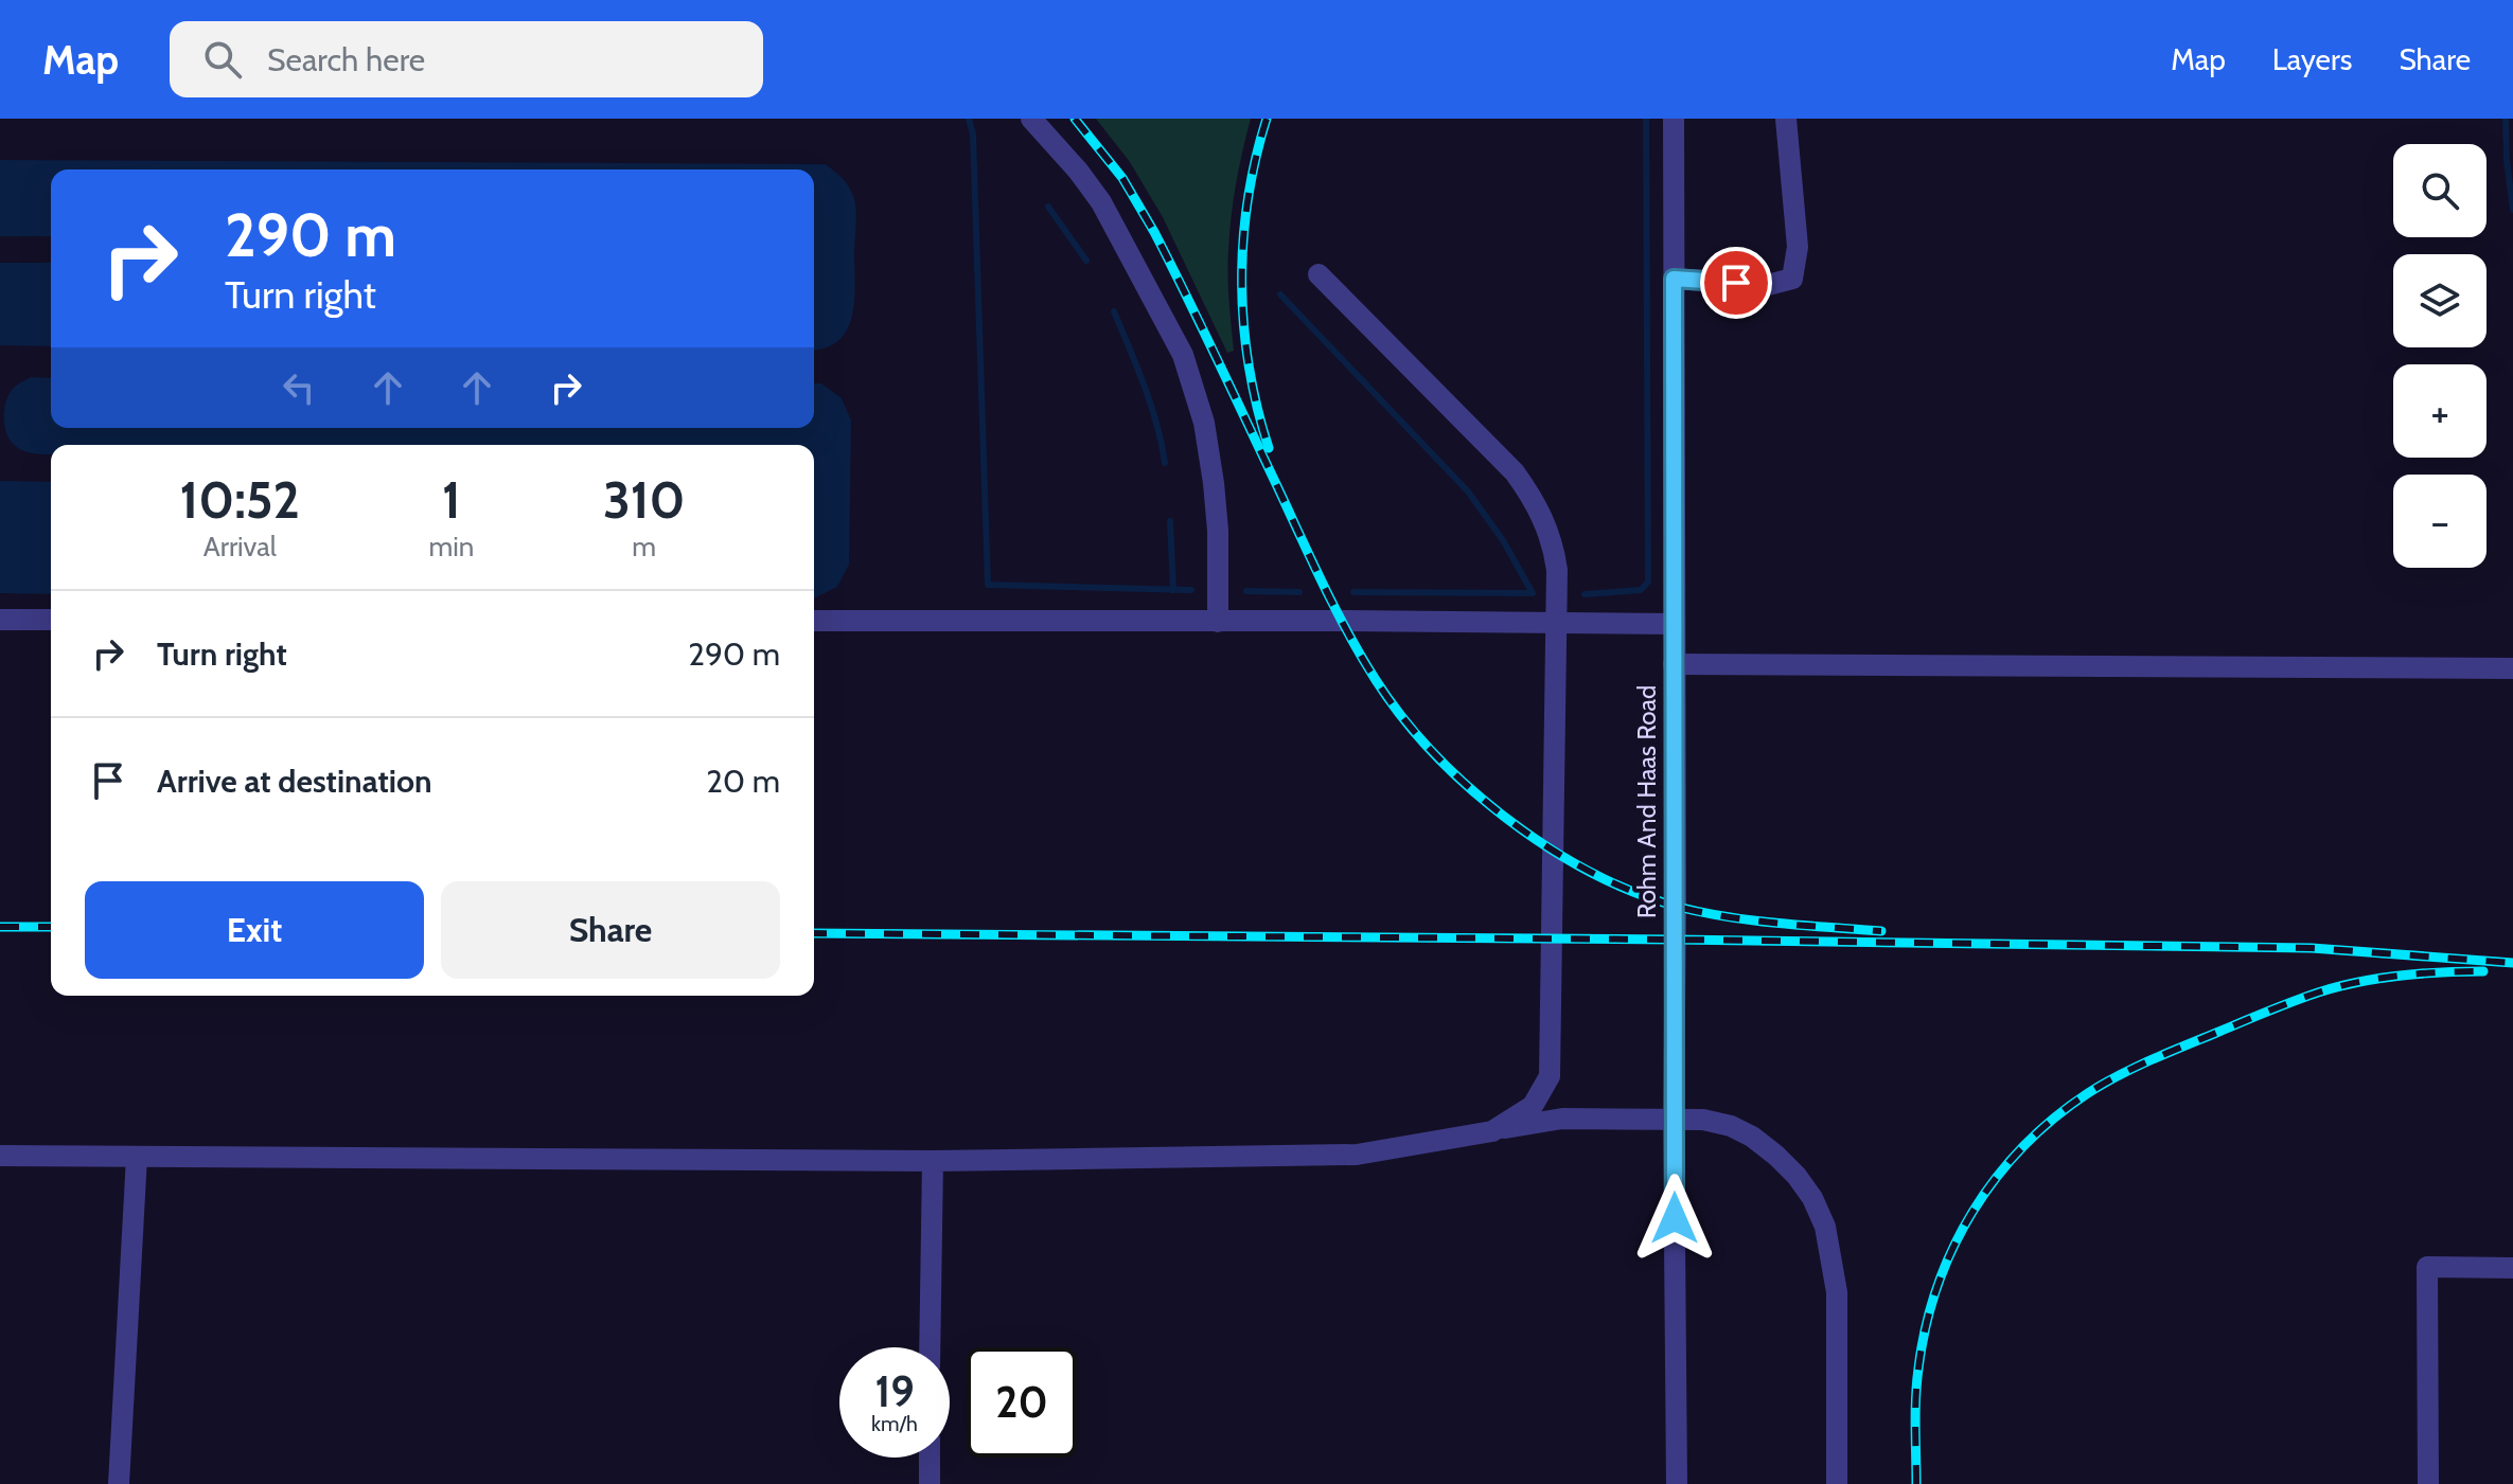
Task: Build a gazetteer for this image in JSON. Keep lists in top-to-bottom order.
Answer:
{
  "streets": {
    "street": ["Rohm And Haas Road"]
  },
  "page": {
    "header": "Map",
    "search": "Search here",
    "nav": ["Map", "Layers", "Share"],
    "map_buttons": ["+", "−"],
    "turn": ["290 m", "Turn right"],
    "eta": [
      "10:52",
      "Arrival",
      "1",
      "min",
      "310",
      "m"
    ],
    "list": [
      {
        "name": "Turn right",
        "value": "290 m"
      },
      {
        "name": "Arrive at destination",
        "value": "20 m"
      }
    ],
    "buttons": ["Exit", "Share"],
    "speed": "19 km/h",
    "limit": "20"
  }
}
